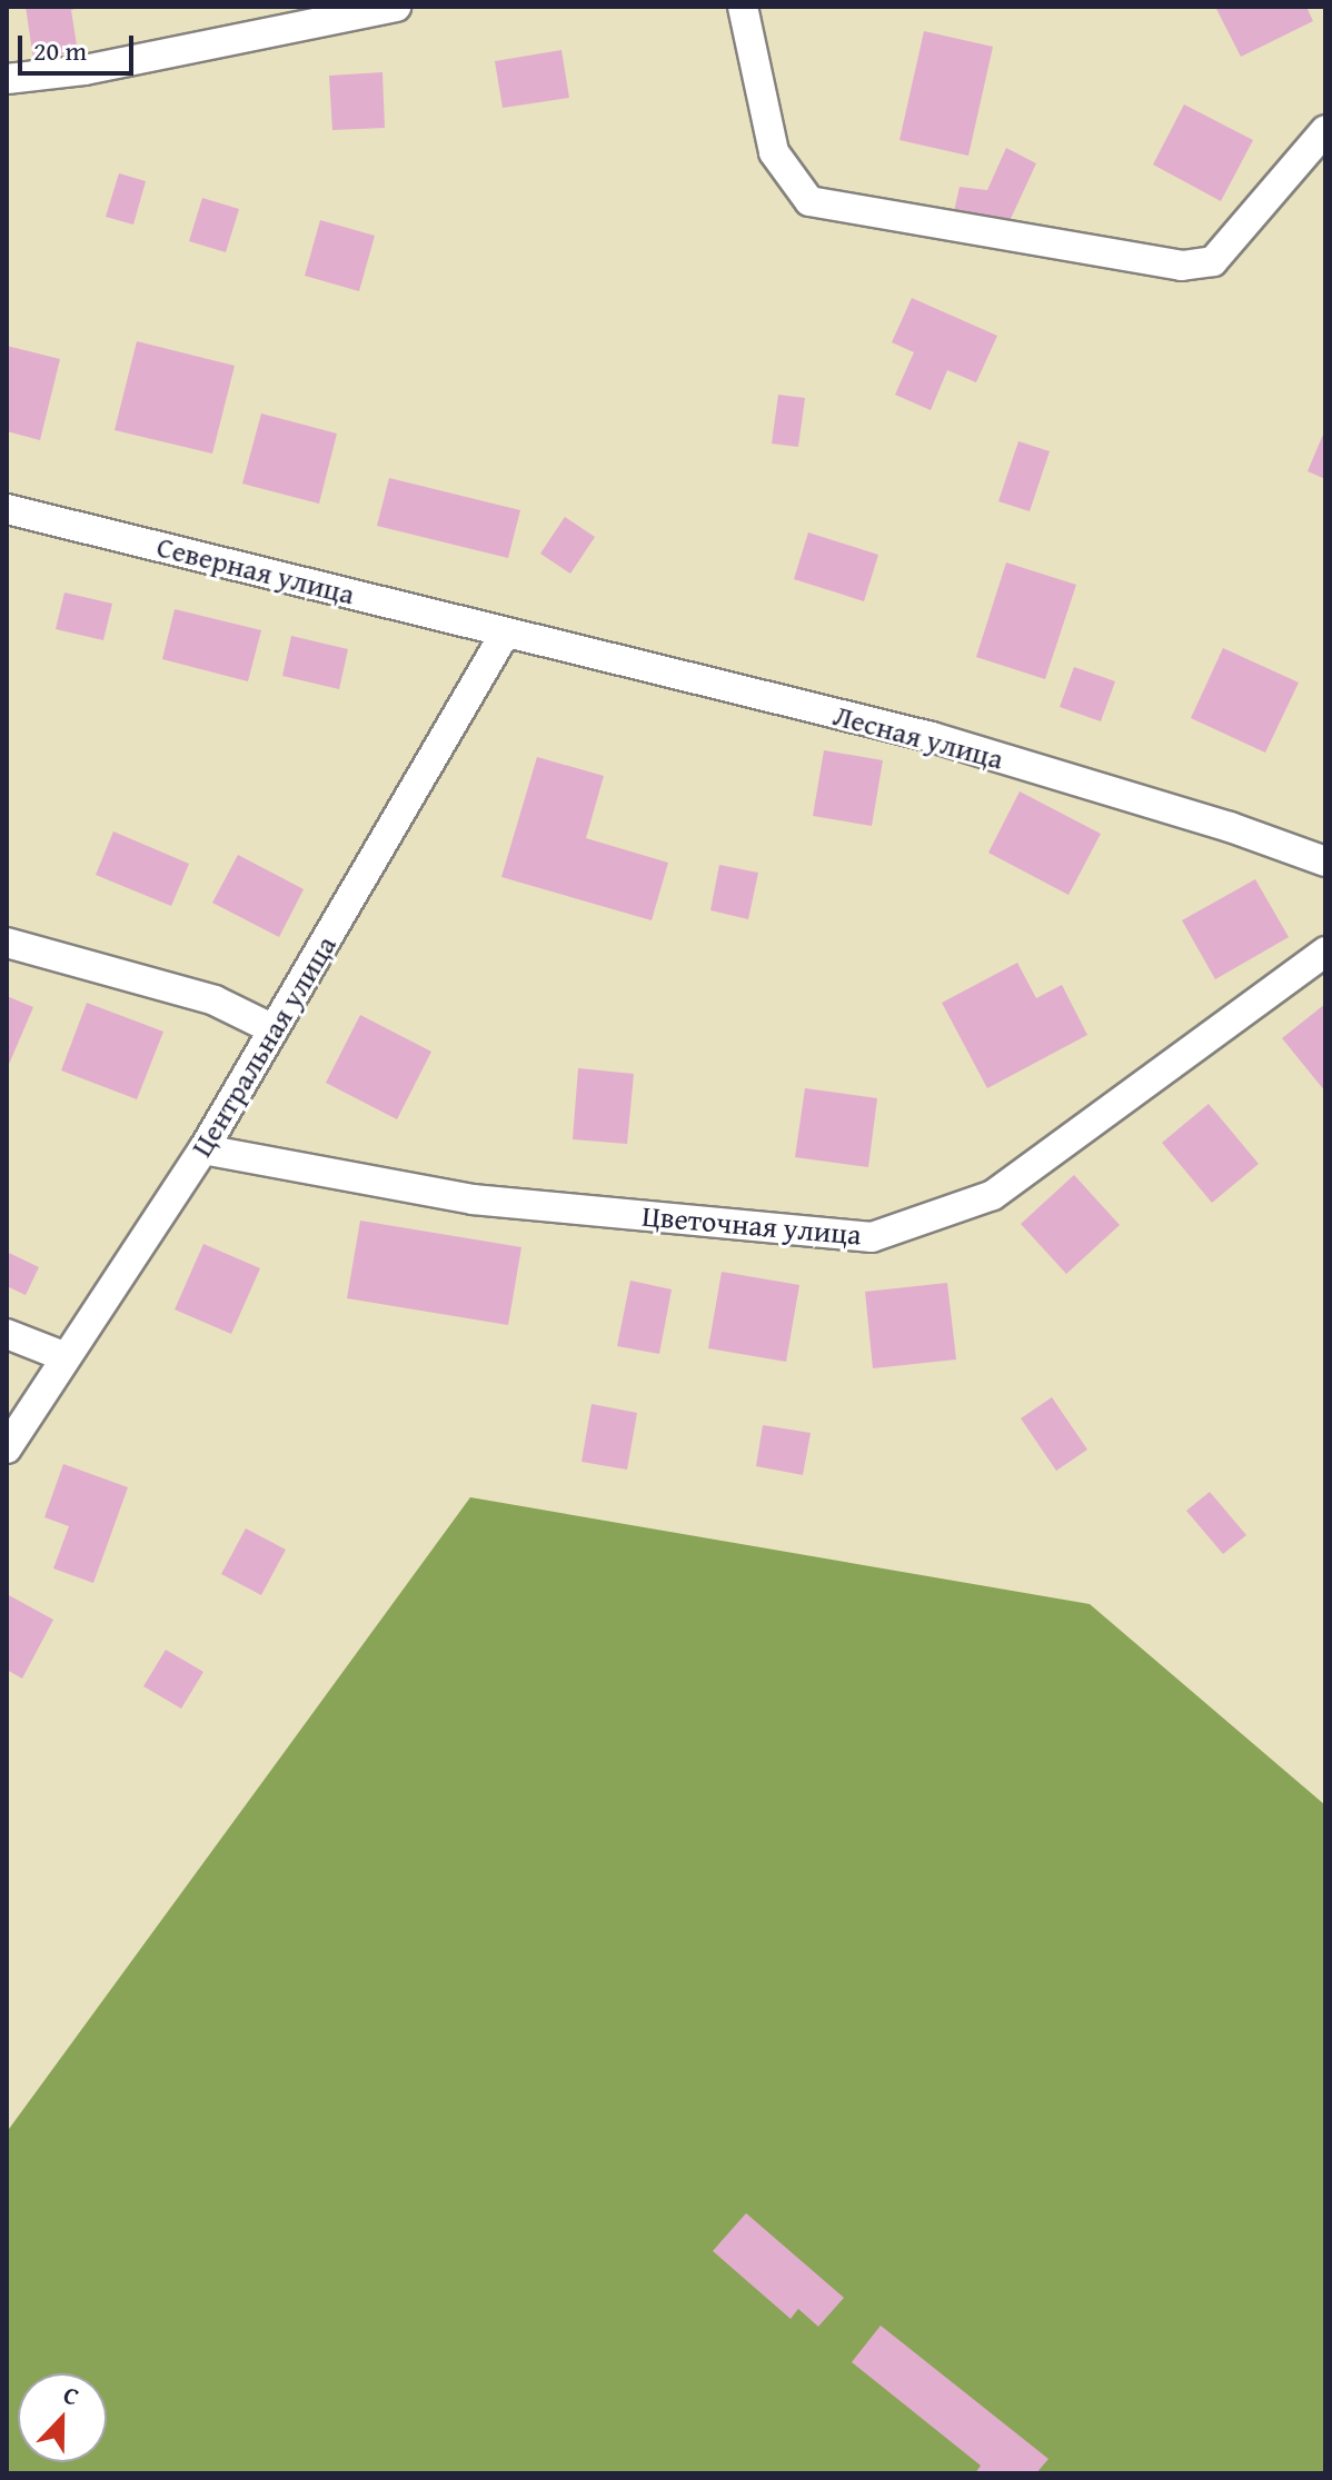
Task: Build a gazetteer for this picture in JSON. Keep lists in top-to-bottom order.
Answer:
{
  "streets": {
    "street": [
      "Северная улица",
      "Лесная улица",
      "Центральная улица",
      "Цветочная улица"
    ]
  },
  "crossings": [
    ["Северная улица", "Лесная улица"],
    ["Северная улица", "Центральная улица"],
    ["Лесная улица", "Центральная улица"],
    ["Центральная улица", "Цветочная улица"]
  ],
  "scale_bar": "20 m",
  "north": "top"
}
